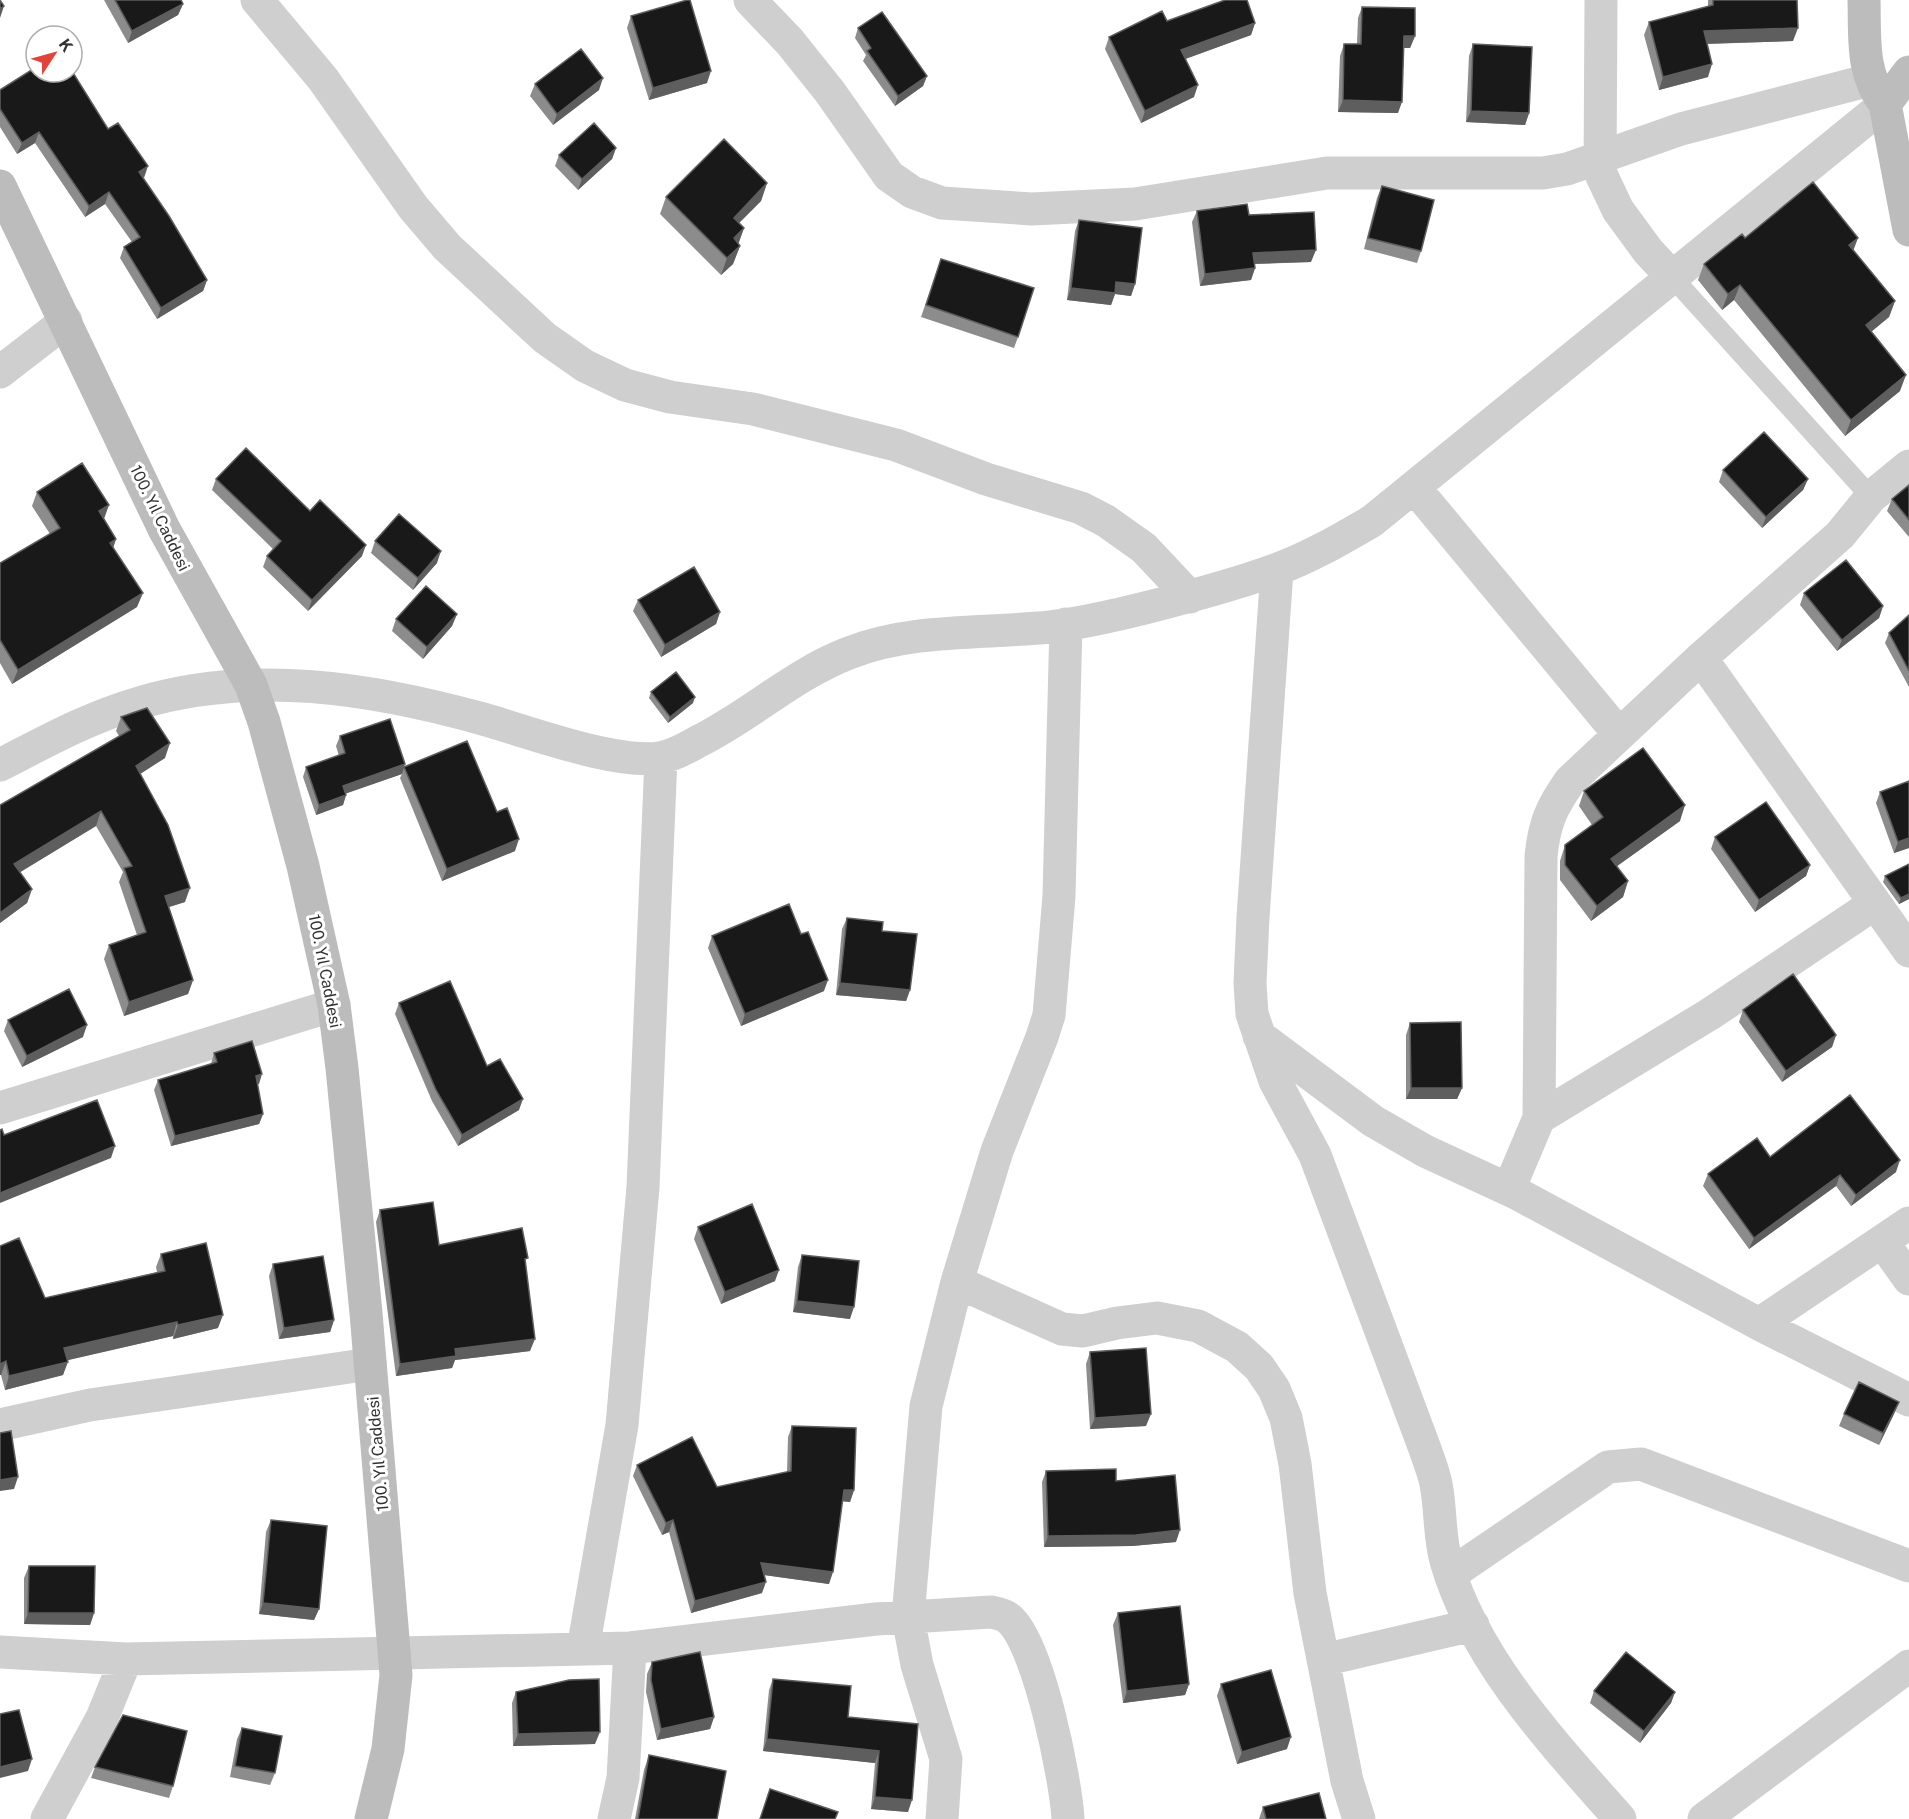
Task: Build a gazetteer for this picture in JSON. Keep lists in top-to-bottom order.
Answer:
{
  "streets": {
    "street": ["100. Yıl Caddesi"]
  },
  "north": "top right"
}
